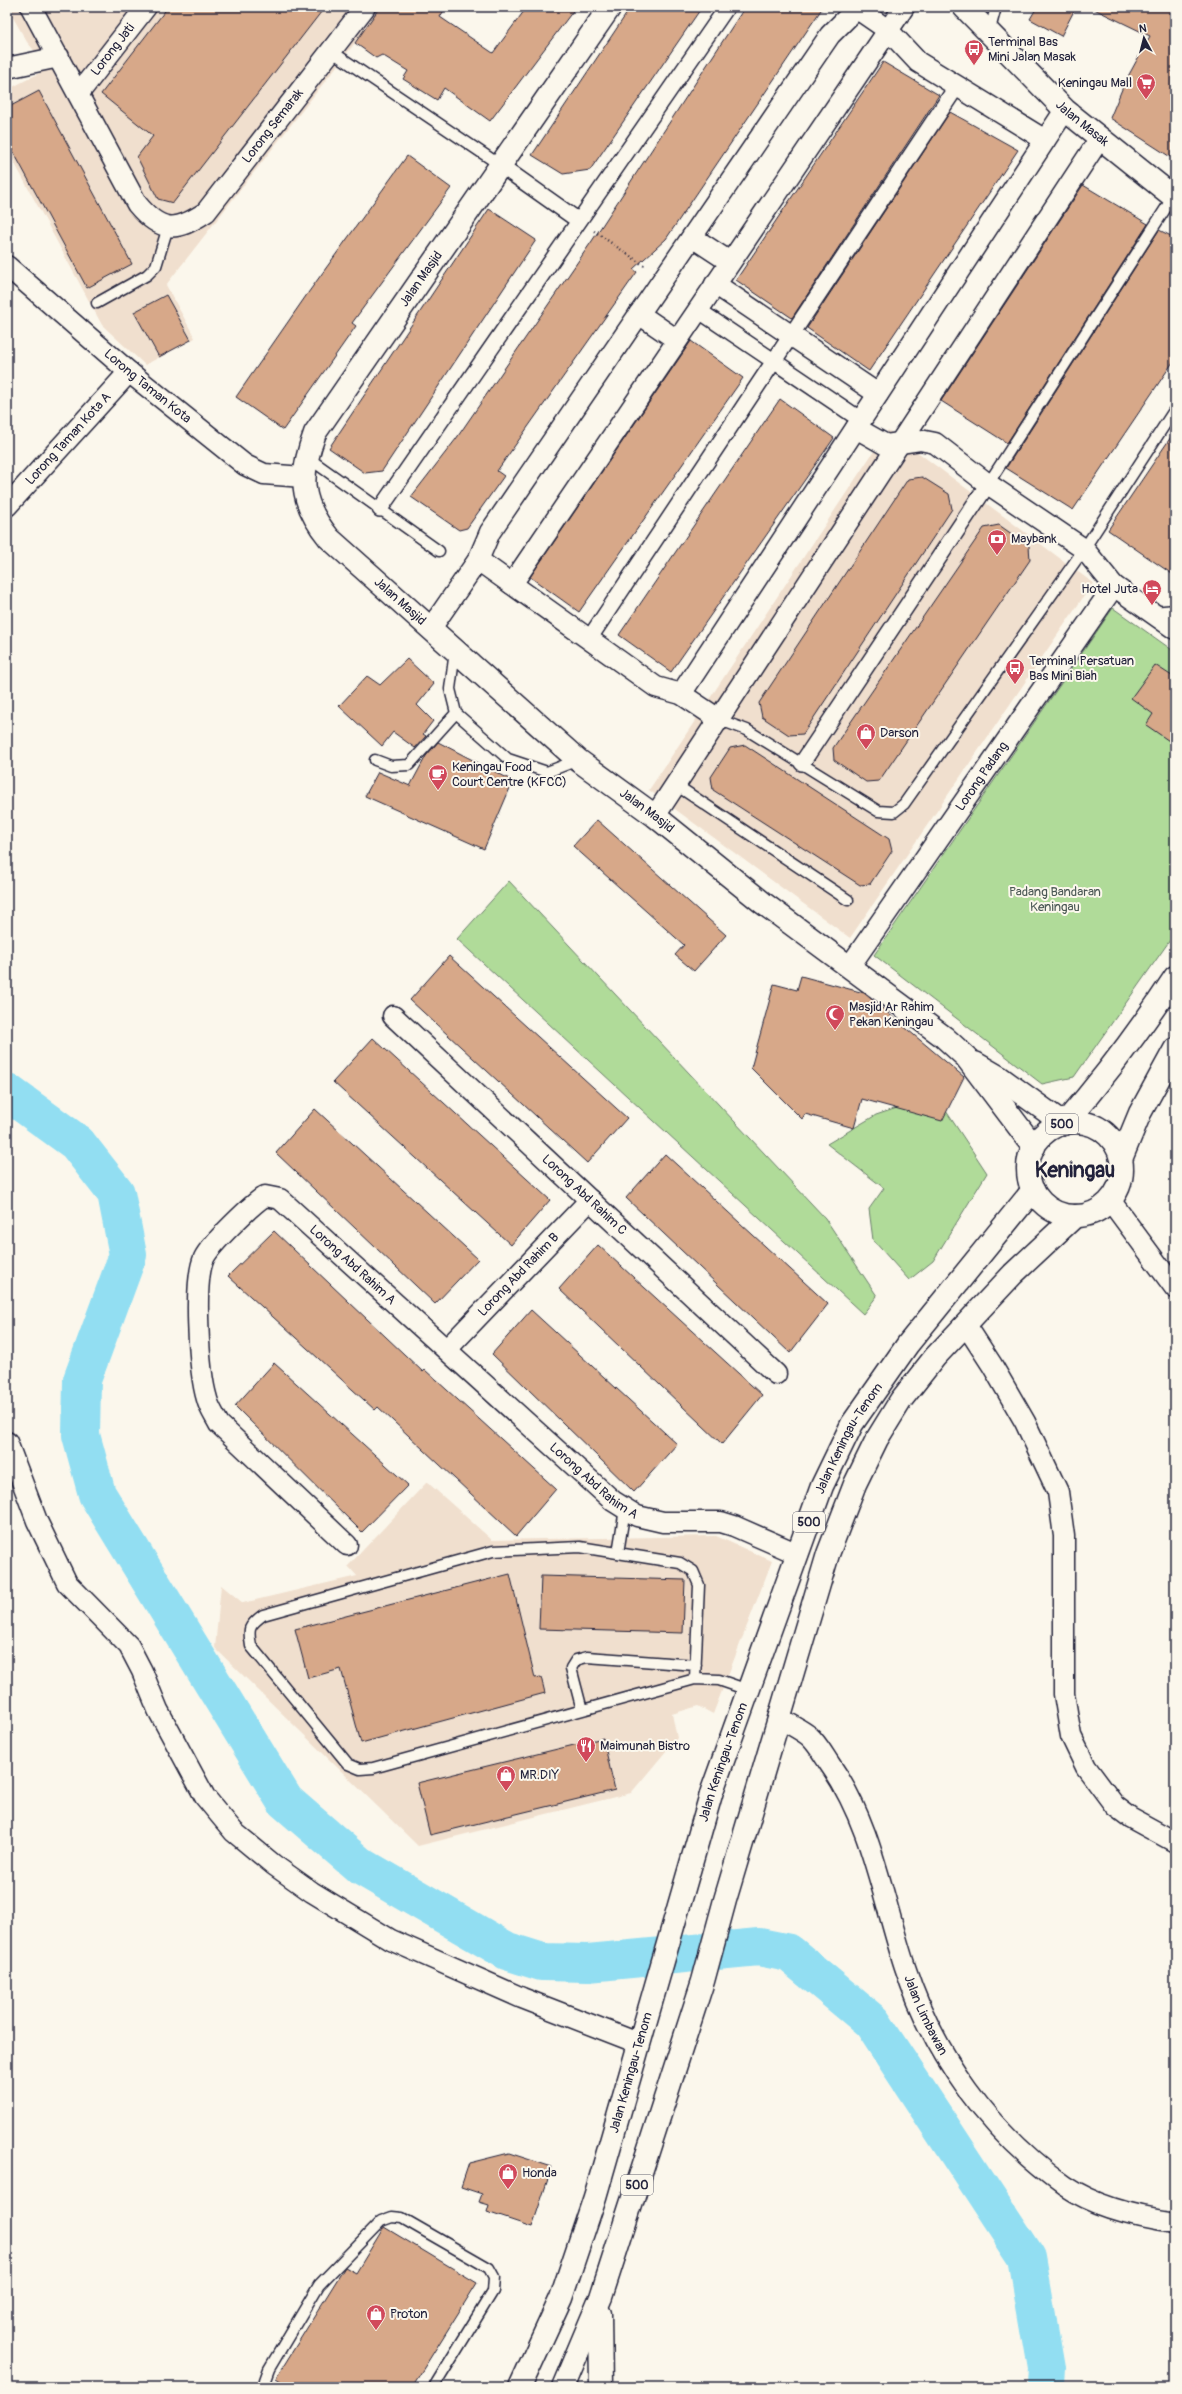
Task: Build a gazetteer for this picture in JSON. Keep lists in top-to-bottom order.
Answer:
{
  "streets": {
    "main road": [
      "Jalan Masak",
      "Jalan Masjid",
      "500",
      "Jalan Keningau-Tenom"
    ],
    "street": [
      "Lorong Jati",
      "Lorong Semarak",
      "Lorong Taman Kota",
      "Lorong Taman Kota A",
      "Lorong Padang",
      "Lorong Abd Rahim C",
      "Lorong Abd Rahim A",
      "Lorong Abd Rahim B",
      "Jalan Limbawan"
    ]
  },
  "crossings": [
    ["Jalan Masjid", "Lorong Taman Kota"],
    ["Jalan Masjid", "Lorong Padang"],
    ["Lorong Taman Kota", "Lorong Taman Kota A"],
    ["500", "Jalan Keningau-Tenom"],
    ["Lorong Abd Rahim C", "Lorong Abd Rahim B"],
    ["Lorong Abd Rahim A", "Lorong Abd Rahim B"],
    ["Lorong Abd Rahim A", "Jalan Keningau-Tenom"],
    ["Jalan Keningau-Tenom", "Jalan Limbawan"]
  ],
  "districts": ["Keningau"],
  "parks": ["Padang Bandaran Keningau"],
  "places": {
    "bus stop": ["Terminal Bas Mini Jalan Masak", "Terminal Persatuan Bas Mini Biah"],
    "supermarket": ["Keningau Mall"],
    "bank": ["Maybank"],
    "hotel": ["Hotel Juta"],
    "shop": [
      "Darson",
      "MR.DIY",
      "Honda",
      "Proton"
    ],
    "cafe": ["Keningau Food Court Centre (KFCC)"],
    "mosque": ["Masjid Ar Rahim Pekan Keningau"],
    "restaurant": ["Maimunah Bistro"]
  },
  "north": "top"
}
